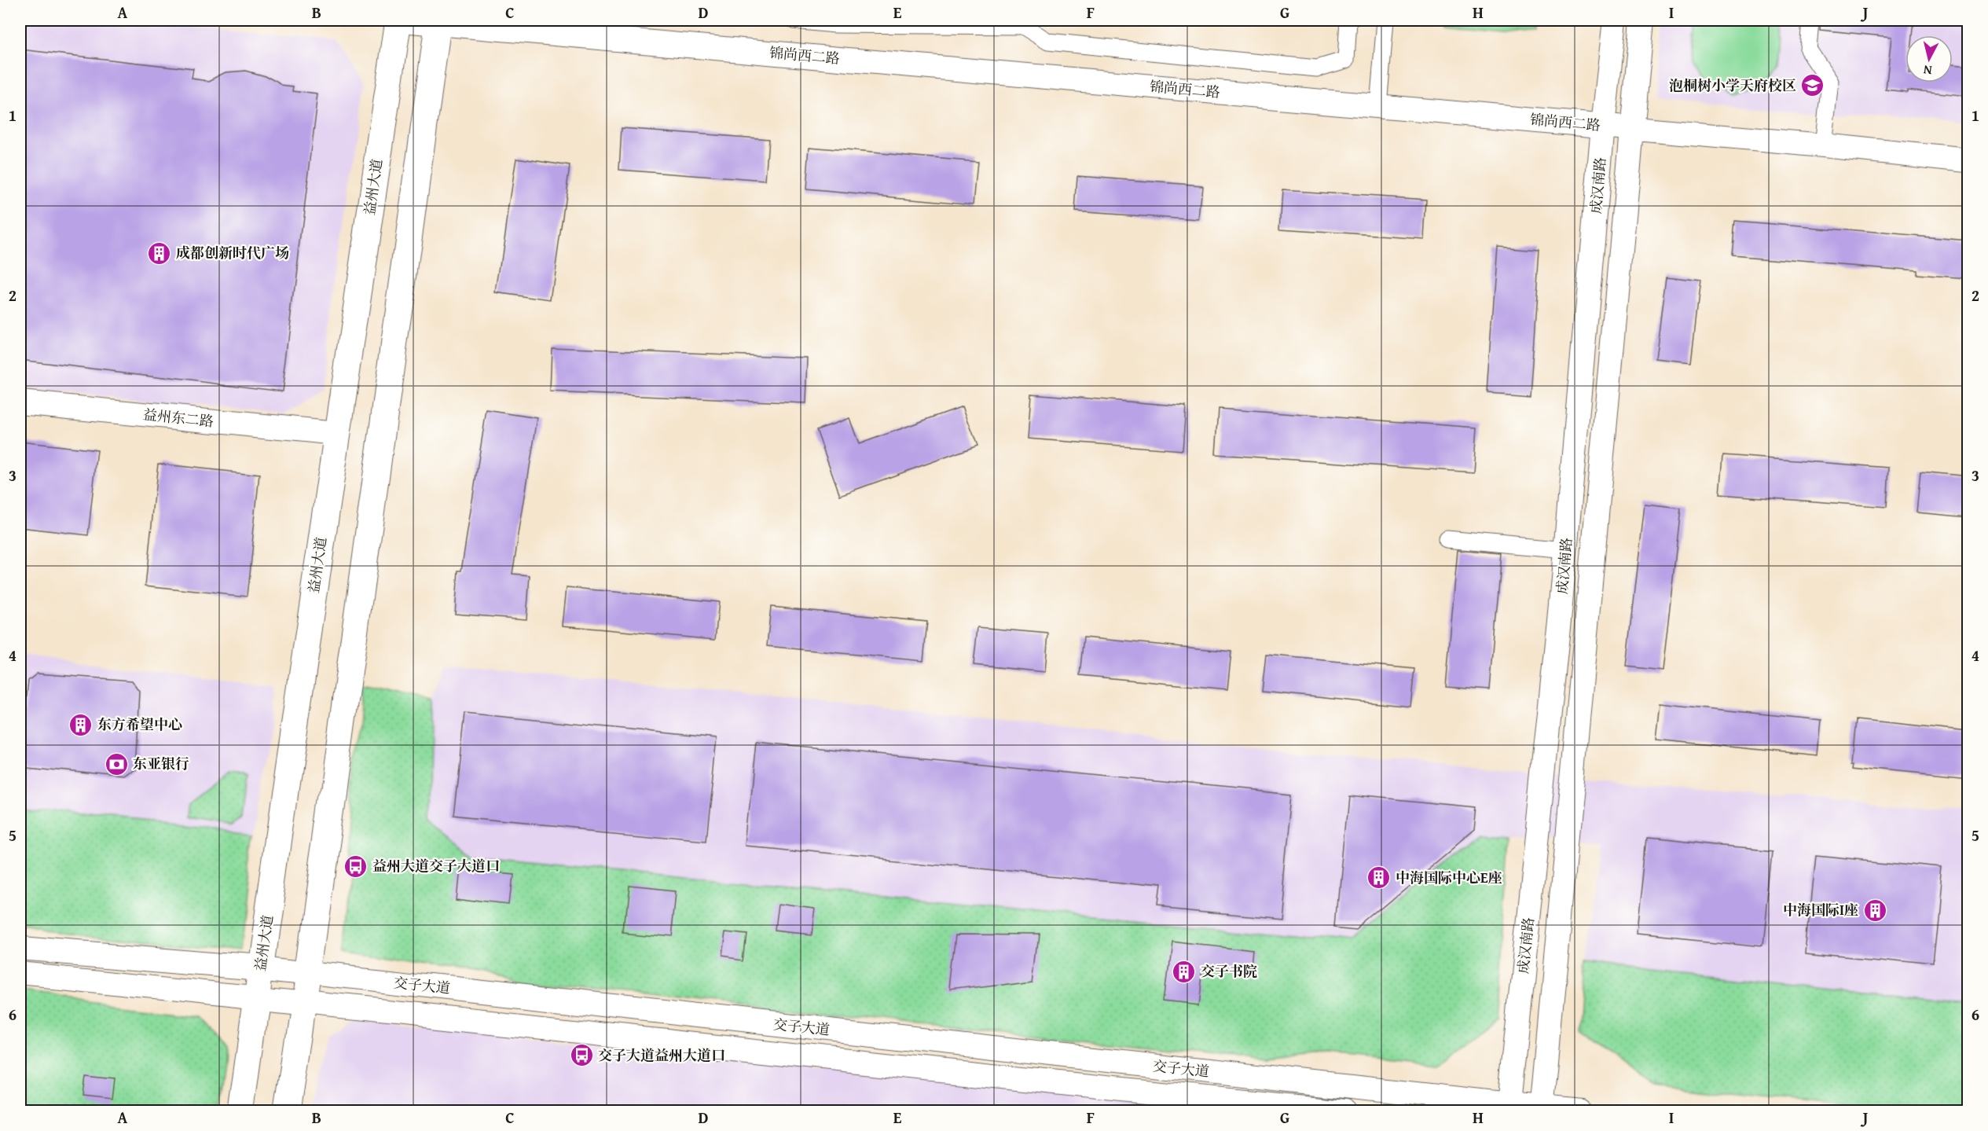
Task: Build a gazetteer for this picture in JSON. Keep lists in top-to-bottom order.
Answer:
{
  "streets": {
    "main road": [
      "锦尚西二路",
      "成汉南路",
      "益州大道",
      "益州东二路",
      "交子大道"
    ]
  },
  "crossings": [
    ["锦尚西二路", "成汉南路"],
    ["成汉南路", "交子大道"],
    ["益州大道", "益州东二路"],
    ["益州大道", "交子大道"]
  ],
  "places": {
    "school or university": ["泡桐树小学天府校区"],
    "building": [
      "成都创新时代广场",
      "东方希望中心",
      "中海国际中心E座",
      "中海国际I座",
      "交子书院"
    ],
    "bank": ["东亚银行"],
    "bus stop": ["益州大道交子大道口", "交子大道益州大道口"]
  },
  "north": "bottom",
  "grid": {
    "columns": [
      "A",
      "B",
      "C",
      "D",
      "E",
      "F",
      "G",
      "H",
      "I",
      "J"
    ],
    "rows": [
      "1",
      "2",
      "3",
      "4",
      "5",
      "6"
    ]
  }
}
